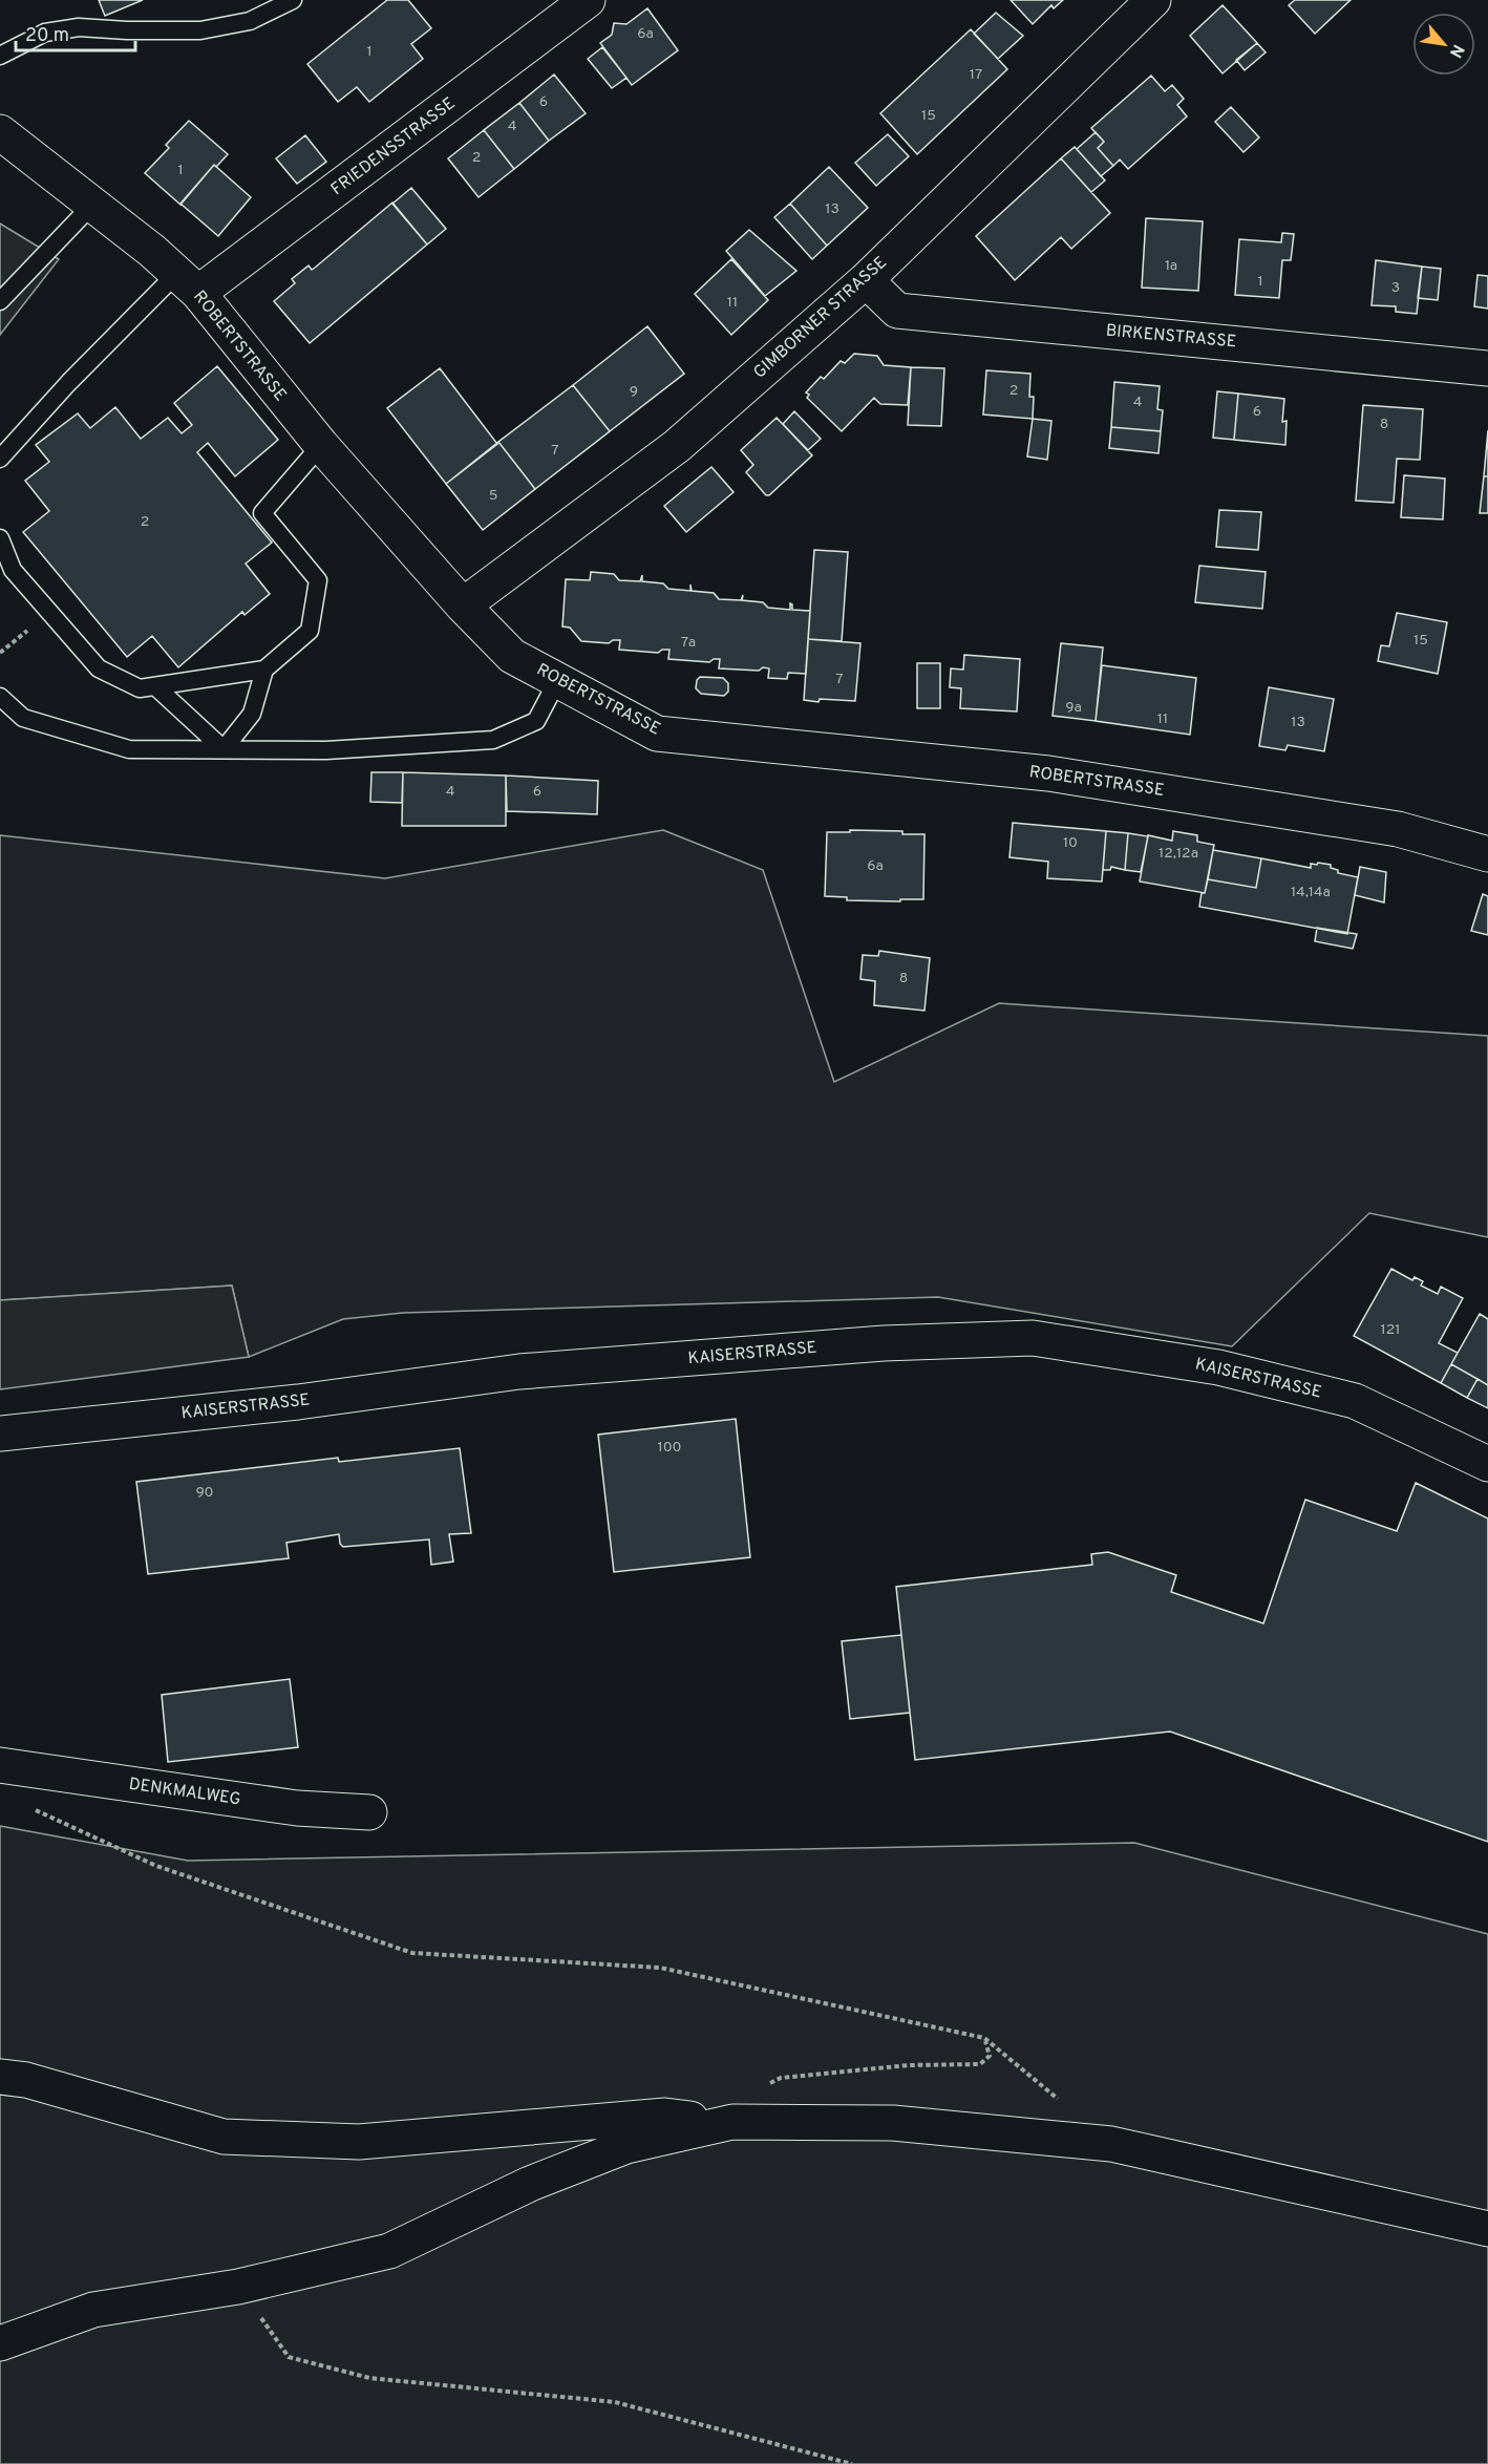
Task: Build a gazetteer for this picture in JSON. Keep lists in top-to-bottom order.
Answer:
{
  "streets": {
    "street": [
      "FRIEDENSSTRASSE",
      "GIMBORNER STRASSE",
      "BIRKENSTRASSE",
      "ROBERTSTRASSE",
      "KAISERSTRASSE",
      "DENKMALWEG"
    ]
  },
  "crossings": [
    ["FRIEDENSSTRASSE", "ROBERTSTRASSE"],
    ["GIMBORNER STRASSE", "BIRKENSTRASSE"],
    ["GIMBORNER STRASSE", "ROBERTSTRASSE"]
  ],
  "house_numbers": [
    "6a",
    "1",
    "17",
    "6",
    "15",
    "4",
    "2",
    "1",
    "13",
    "1a",
    "1",
    "3",
    "11",
    "2",
    "9",
    "4",
    "6",
    "8",
    "7",
    "5",
    "2",
    "15",
    "7a",
    "7",
    "9a",
    "11",
    "13",
    "4",
    "6",
    "10",
    "12,12a",
    "6a",
    "14,14a",
    "8",
    "121",
    "100",
    "90"
  ],
  "scale_bar": "20 m",
  "north": "bottom right"
}
